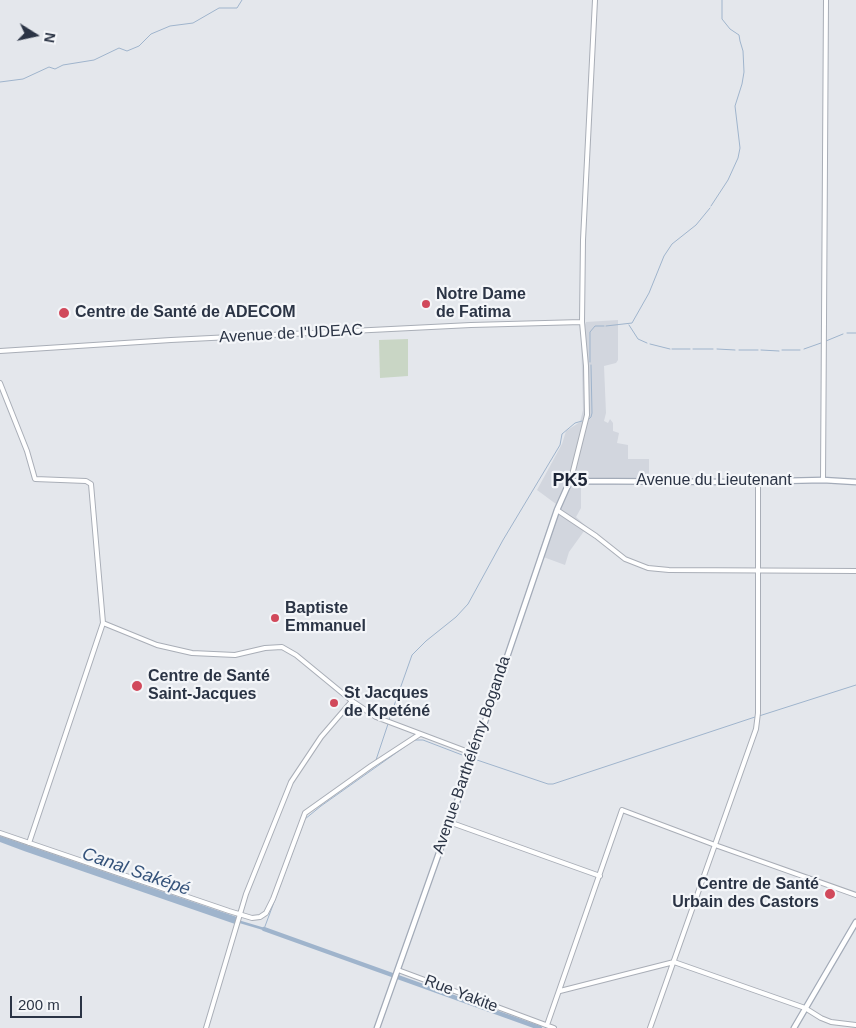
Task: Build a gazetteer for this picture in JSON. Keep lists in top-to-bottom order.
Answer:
{
  "streets": {
    "main road": ["Avenue du Lieutenant", "Avenue Barthélémy Boganda"],
    "street": ["Avenue de I'UDEAC", "Rue Yakite"]
  },
  "crossings": [
    ["Avenue du Lieutenant", "Avenue Barthélémy Boganda"],
    ["Avenue Barthélémy Boganda", "Rue Yakite"]
  ],
  "districts": ["PK5"],
  "water": ["Canal Saképé"],
  "places": [
    "Notre Dame de Fatima",
    "Centre de Santé de ADECOM",
    "Baptiste Emmanuel",
    "Centre de Santé Saint-Jacques",
    "St Jacques de Kpeténé",
    "Centre de Santé Urbain des Castors"
  ],
  "scale_bar": "200 m",
  "north": "right"
}
